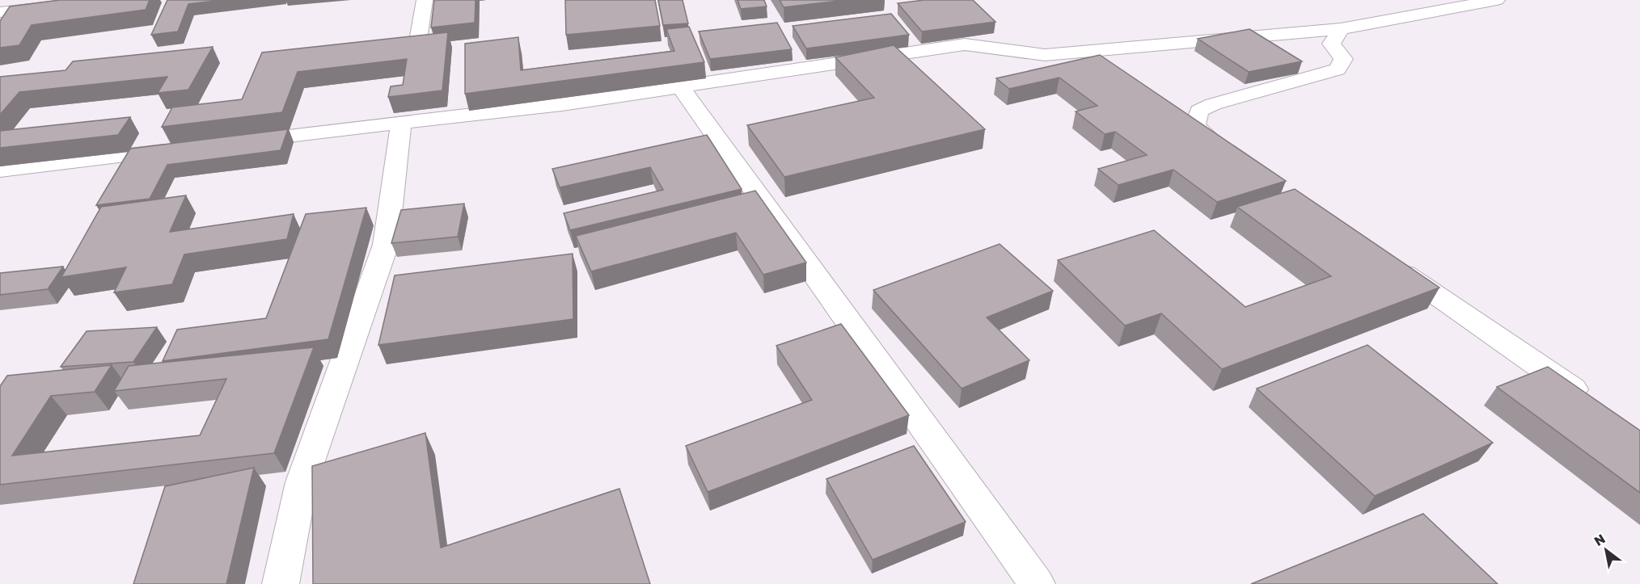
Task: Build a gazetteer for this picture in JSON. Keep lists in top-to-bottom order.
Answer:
{
  "north": "top left"
}
